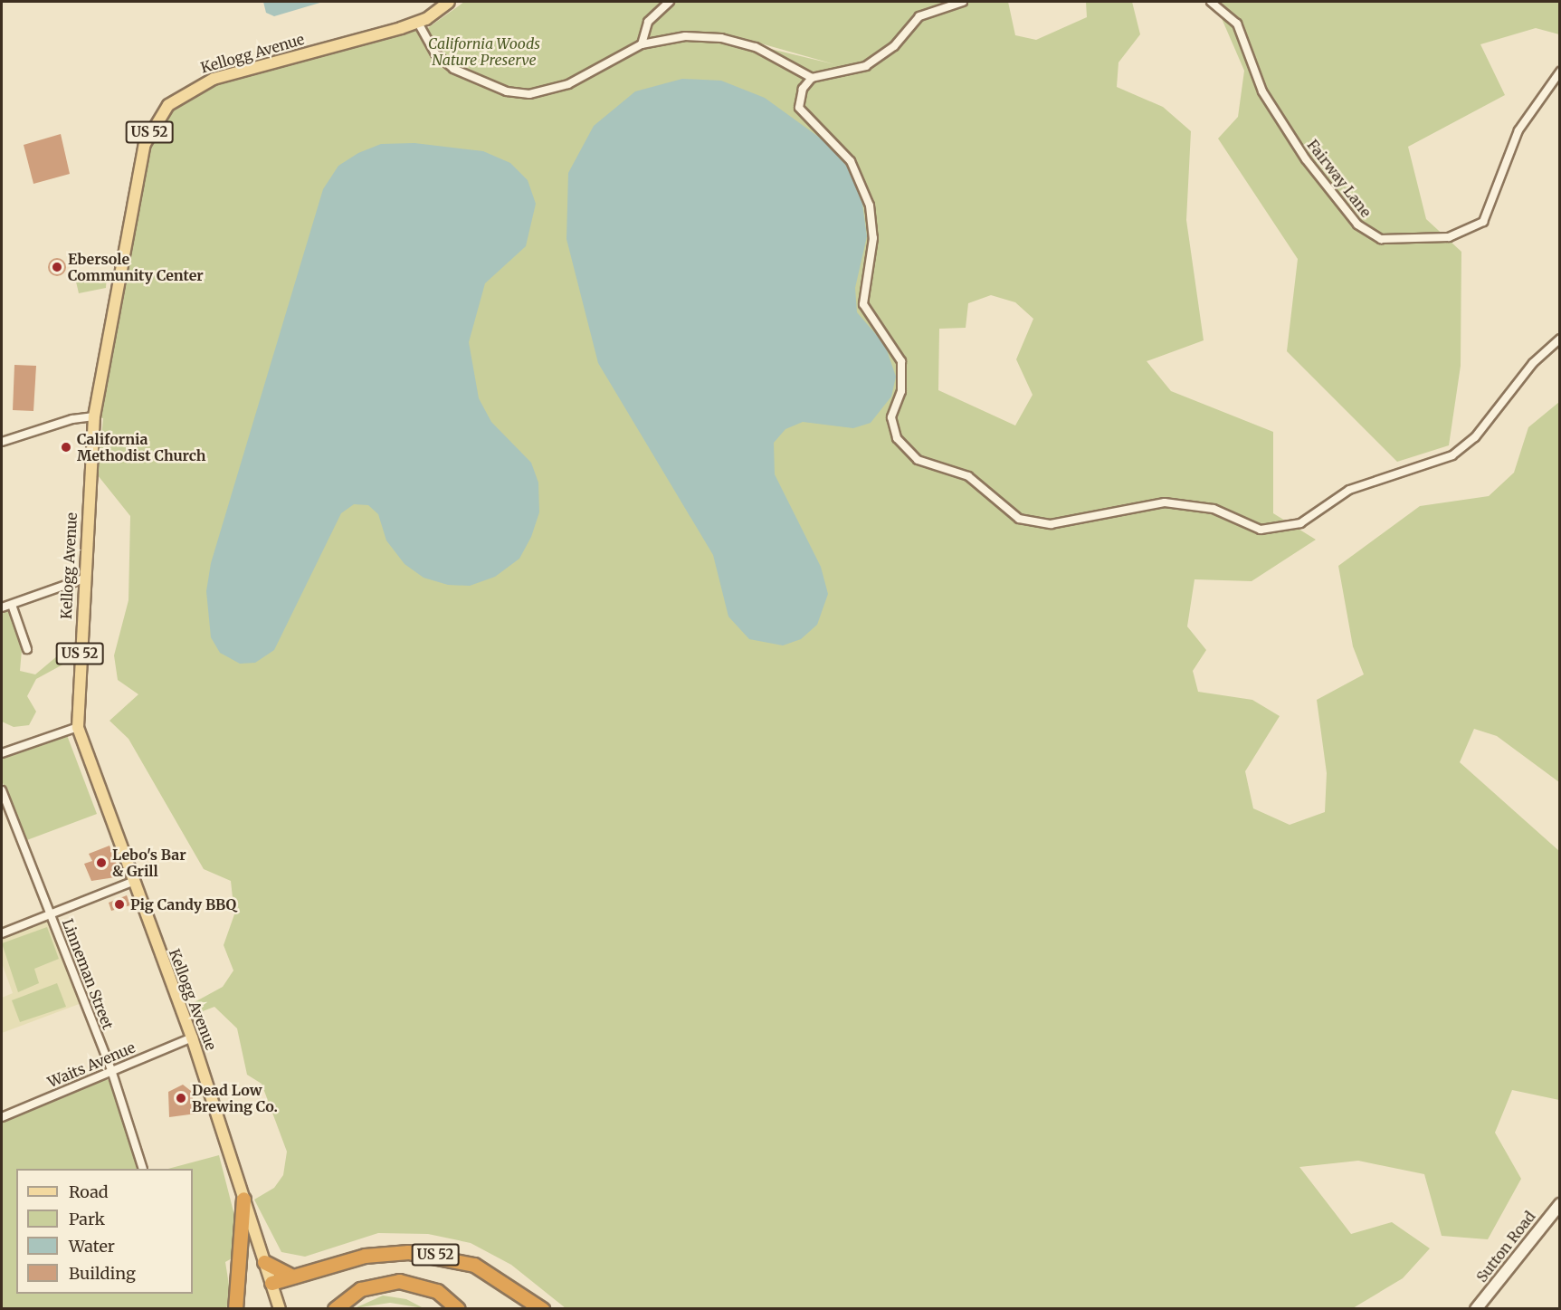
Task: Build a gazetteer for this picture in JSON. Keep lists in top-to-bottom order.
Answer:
{
  "streets": {
    "highway": ["US 52"],
    "main road": ["Kellogg Avenue"],
    "street": [
      "Fairway Lane",
      "Linneman Street",
      "Waits Avenue",
      "Sutton Road"
    ]
  },
  "crossings": [
    ["Kellogg Avenue", "US 52"],
    ["Kellogg Avenue", "Waits Avenue"],
    ["Linneman Street", "Waits Avenue"]
  ],
  "parks": ["California Woods Nature Preserve"],
  "places": [
    "Ebersole Community Center",
    "California Methodist Church",
    "Lebo's Bar & Grill",
    "Pig Candy BBQ",
    "Dead Low Brewing Co."
  ],
  "legend": [
    "Road",
    "Park",
    "Water",
    "Building"
  ]
}
